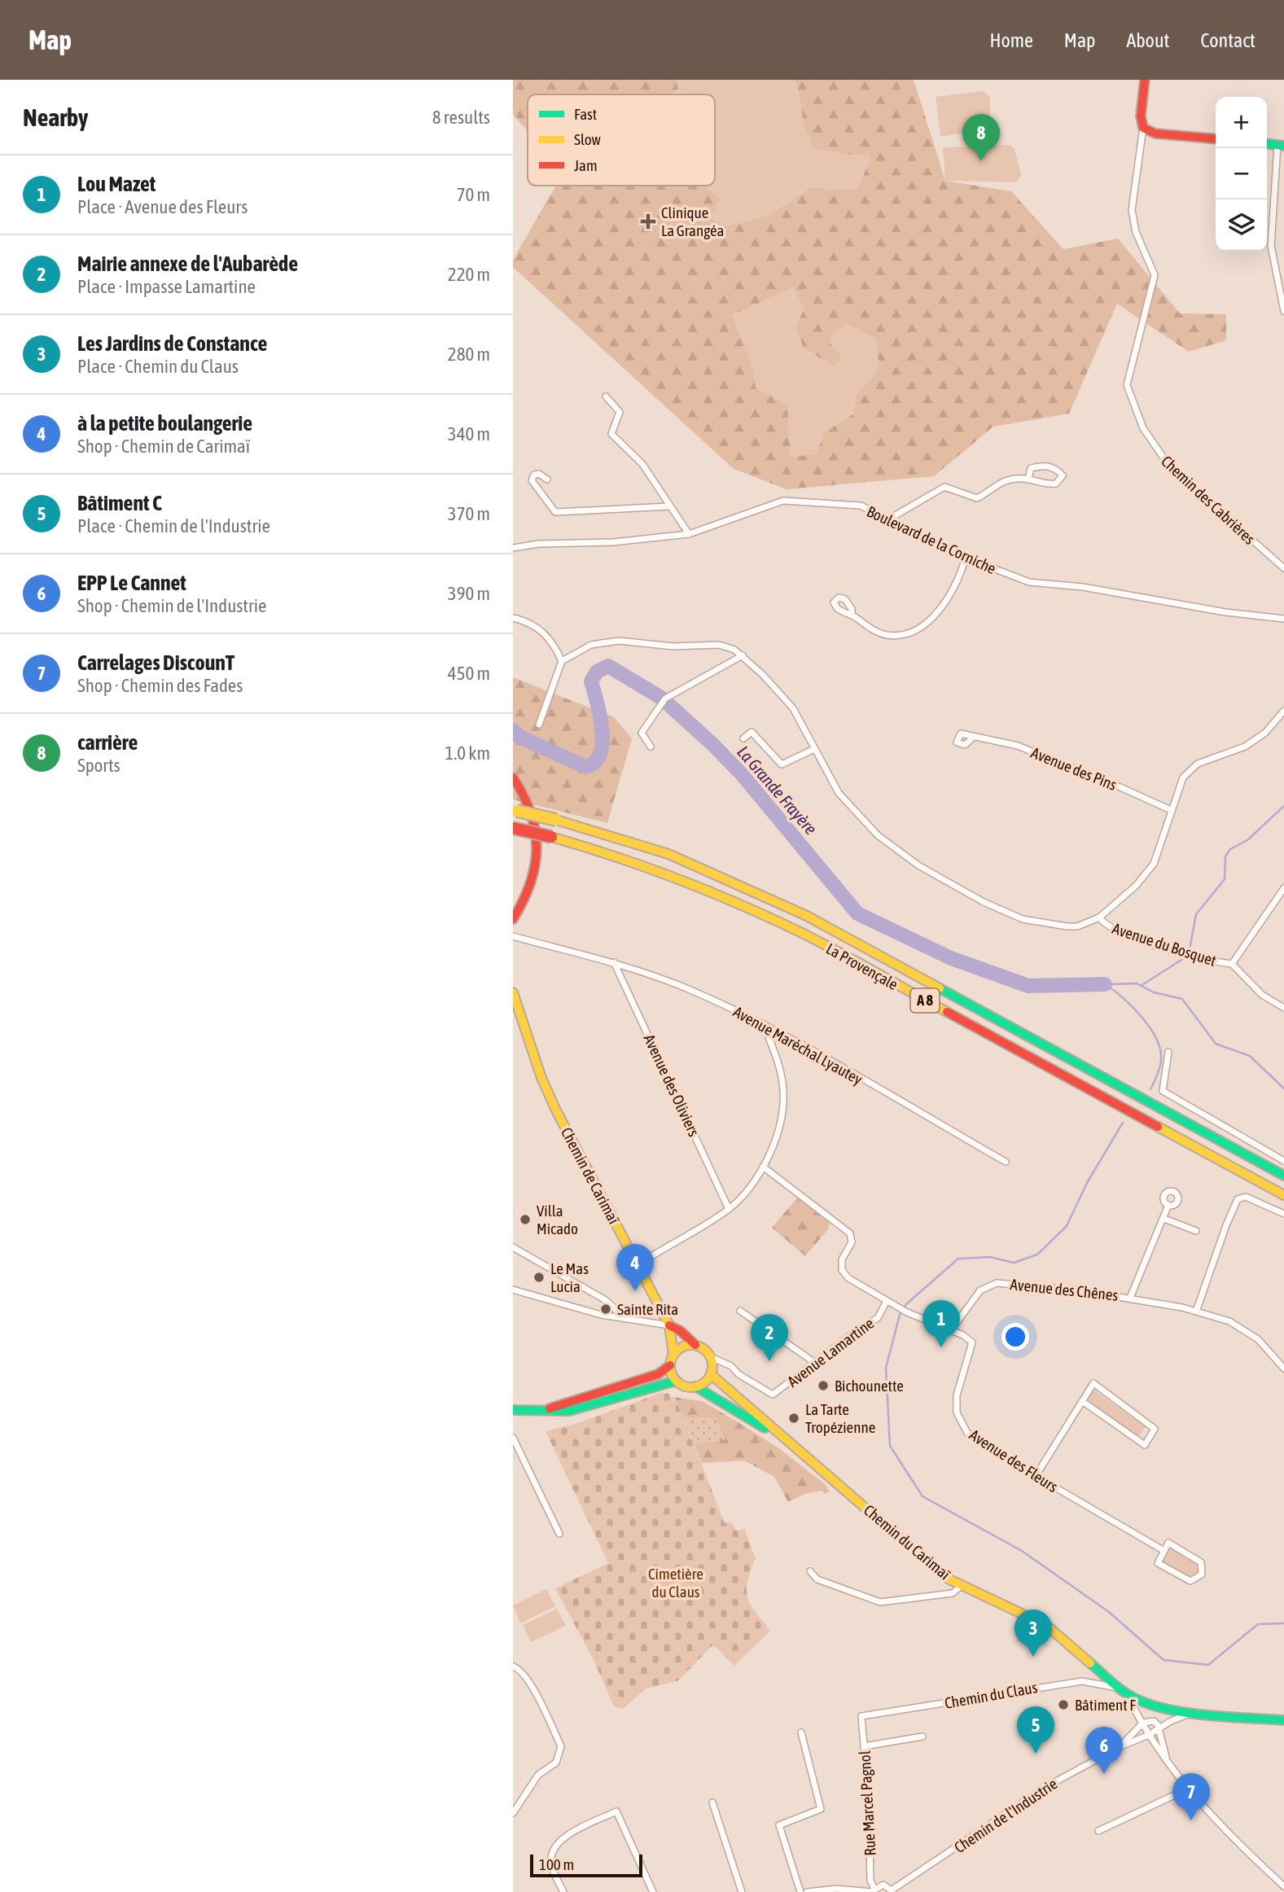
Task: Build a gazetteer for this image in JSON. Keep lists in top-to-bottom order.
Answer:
{
  "streets": {
    "main road": [
      "La Provençale",
      "A 8",
      "Chemin de Carimaï",
      "Chemin du Carimaï"
    ],
    "street": [
      "Chemin des Cabrières",
      "Boulevard de la Corniche",
      "Avenue des Pins",
      "Avenue du Bosquet",
      "Avenue Maréchal Lyautey",
      "Avenue des Oliviers",
      "Avenue des Chênes",
      "Avenue Lamartine",
      "Avenue des Fleurs",
      "Chemin du Claus",
      "Rue Marcel Pagnol",
      "Chemin de l'Industrie"
    ]
  },
  "crossings": [
    ["Avenue Maréchal Lyautey", "Avenue des Oliviers"],
    ["Chemin de Carimaï", "Avenue Lamartine"],
    ["Chemin de Carimaï", "Chemin du Carimaï"],
    ["Avenue des Chênes", "Avenue des Fleurs"],
    ["Avenue Lamartine", "Avenue des Fleurs"],
    ["Avenue Lamartine", "Chemin du Carimaï"],
    ["Chemin du Carimaï", "Chemin du Claus"],
    ["Chemin du Claus", "Rue Marcel Pagnol"]
  ],
  "water": ["La Grande Frayère"],
  "parks": ["Cimetière du Claus"],
  "places": {
    "health": ["Clinique La Grangéa"],
    "other": [
      "Villa Micado",
      "Le Mas Lucia",
      "Sainte Rita",
      "Bichounette",
      "La Tarte Tropézienne",
      "Bâtiment F"
    ]
  },
  "legend": ["Fast", "Slow", "Jam"],
  "scale_bar": "100 m",
  "page": {
    "header": "Map",
    "nav": [
      "Home",
      "Map",
      "About",
      "Contact"
    ],
    "heading": ["Nearby", "8 results"],
    "map_buttons": ["+", "−"],
    "pins": [
      "8",
      "4",
      "1",
      "2",
      "3",
      "5",
      "6",
      "7"
    ],
    "list": [
      {
        "mark": "1",
        "name": "Lou Mazet",
        "note": "Place · Avenue des Fleurs",
        "value": "70 m"
      },
      {
        "mark": "2",
        "name": "Mairie annexe de l'Aubarède",
        "note": "Place · Impasse Lamartine",
        "value": "220 m"
      },
      {
        "mark": "3",
        "name": "Les Jardins de Constance",
        "note": "Place · Chemin du Claus",
        "value": "280 m"
      },
      {
        "mark": "4",
        "name": "à la petite boulangerie",
        "note": "Shop · Chemin de Carimaï",
        "value": "340 m"
      },
      {
        "mark": "5",
        "name": "Bâtiment C",
        "note": "Place · Chemin de l'Industrie",
        "value": "370 m"
      },
      {
        "mark": "6",
        "name": "EPP Le Cannet",
        "note": "Shop · Chemin de l'Industrie",
        "value": "390 m"
      },
      {
        "mark": "7",
        "name": "Carrelages DiscounT",
        "note": "Shop · Chemin des Fades",
        "value": "450 m"
      },
      {
        "mark": "8",
        "name": "carrière",
        "note": "Sports",
        "value": "1.0 km"
      }
    ],
    "scale": "100 m"
  }
}
